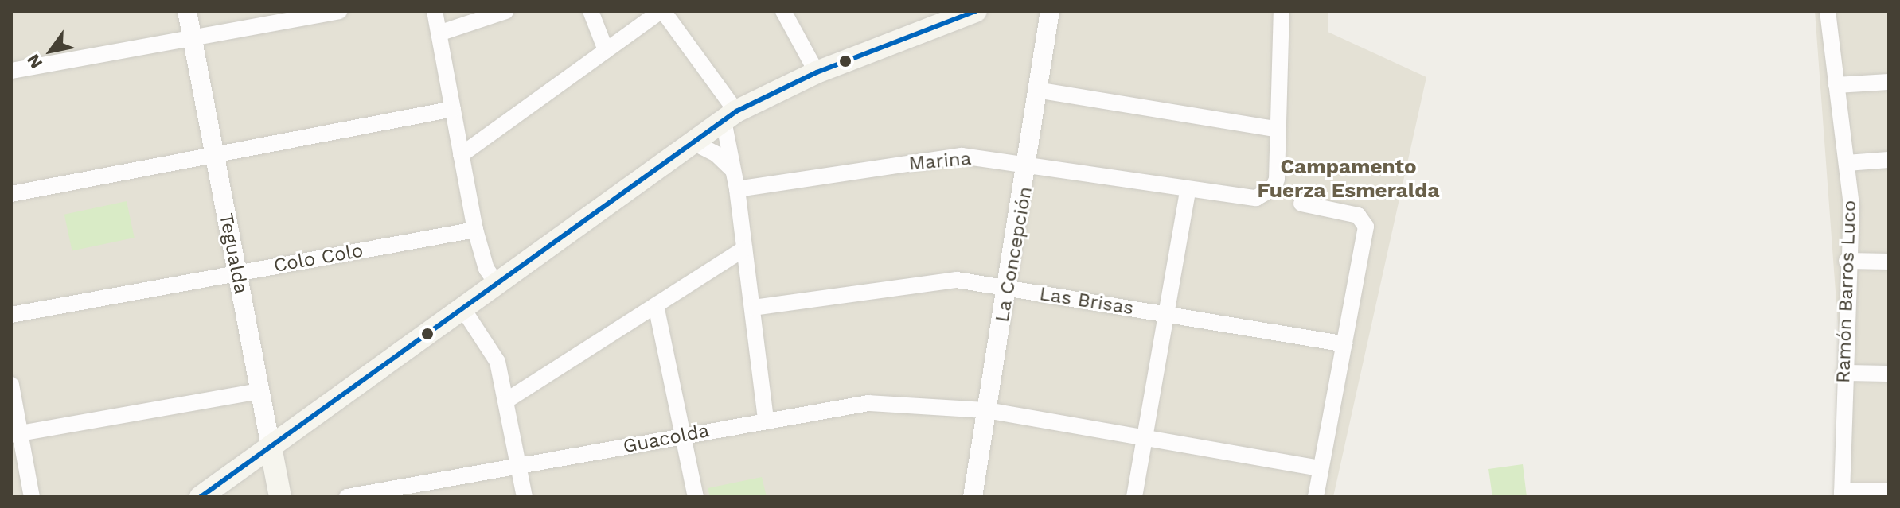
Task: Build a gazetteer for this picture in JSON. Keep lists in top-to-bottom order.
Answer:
{
  "streets": {
    "main road": ["Tegualda"],
    "street": [
      "Marina",
      "La Concepción",
      "Colo Colo",
      "Ramón Barros Luco",
      "Las Brisas",
      "Guacolda"
    ]
  },
  "crossings": [
    ["Marina", "La Concepción"],
    ["Tegualda", "Colo Colo"],
    ["La Concepción", "Las Brisas"],
    ["La Concepción", "Guacolda"]
  ],
  "districts": ["Campamento Fuerza Esmeralda"],
  "north": "bottom left"
}
